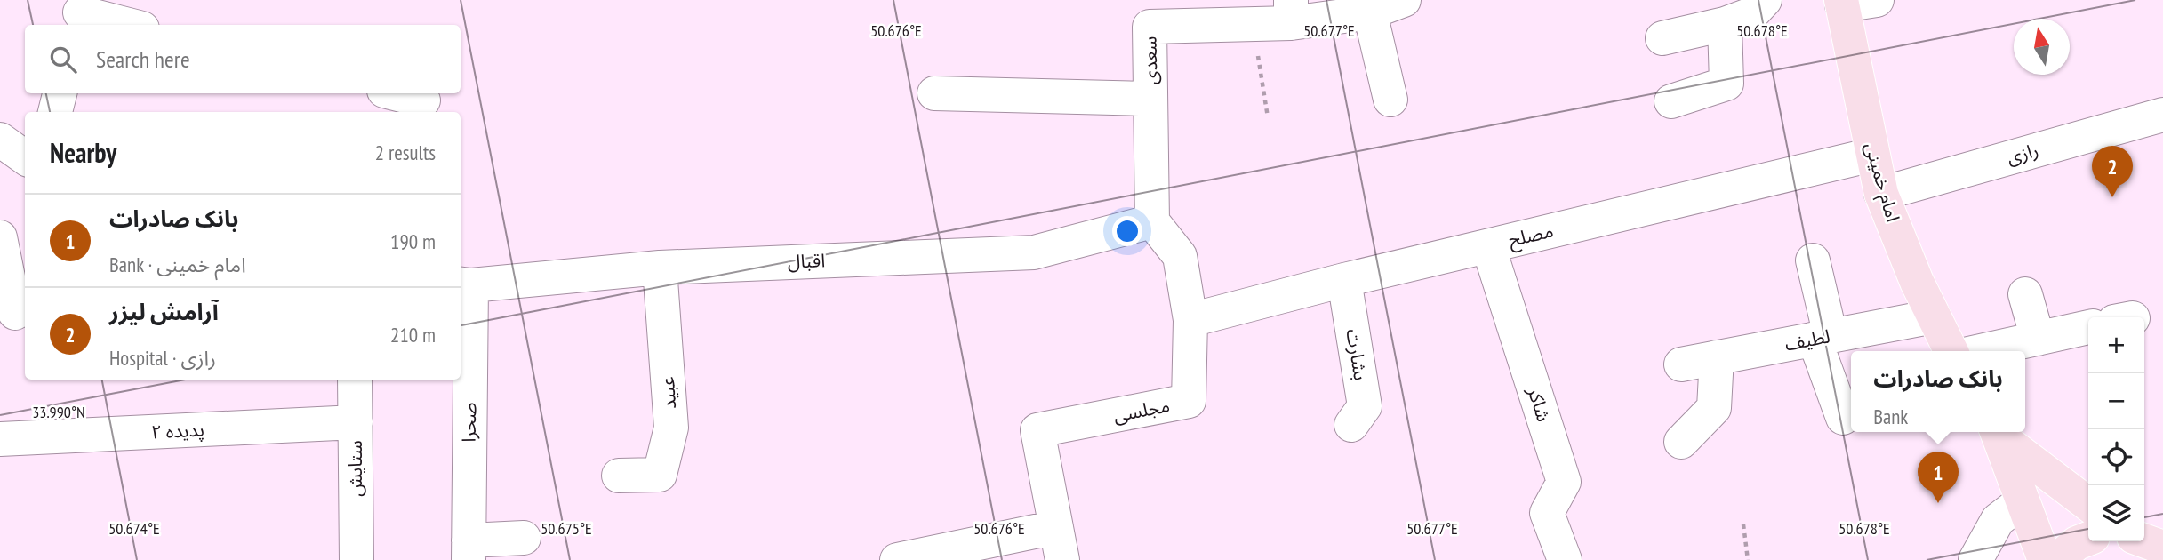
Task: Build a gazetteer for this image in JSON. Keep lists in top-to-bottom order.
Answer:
{
  "streets": {
    "main road": ["امام خمینی"],
    "street": [
      "سعدی",
      "رازی",
      "مصلح",
      "اقبال",
      "لطیف",
      "بشارت",
      "عبید",
      "شاکر",
      "مجلسی",
      "صحرا",
      "پدیده ۲",
      "ستایش"
    ]
  },
  "crossings": [
    ["سعدی", "اقبال"],
    ["سعدی", "مجلسی"],
    ["رازی", "امام خمینی"],
    ["امام خمینی", "مصلح"],
    ["امام خمینی", "لطیف"],
    ["مصلح", "بشارت"],
    ["مصلح", "شاکر"],
    ["مصلح", "مجلسی"],
    ["اقبال", "عبید"],
    ["اقبال", "مجلسی"],
    ["اقبال", "صحرا"],
    ["پدیده ۲", "ستایش"]
  ],
  "north": "top",
  "page": {
    "search": "Search here",
    "heading": ["Nearby", "2 results"],
    "pins": ["2", "1"],
    "list": [
      {
        "mark": "1",
        "name": "بانک صادرات",
        "note": "Bank · امام خمینی",
        "value": "190 m"
      },
      {
        "mark": "2",
        "name": "آرامش لیزر",
        "note": "Hospital · رازی",
        "value": "210 m"
      }
    ],
    "map_buttons": ["+", "−"],
    "popup": ["بانک صادرات", "Bank"]
  },
  "coordinates": [
    "50.676°E",
    "50.677°E",
    "50.678°E",
    "33.990°N",
    "50.674°E",
    "50.675°E"
  ]
}
